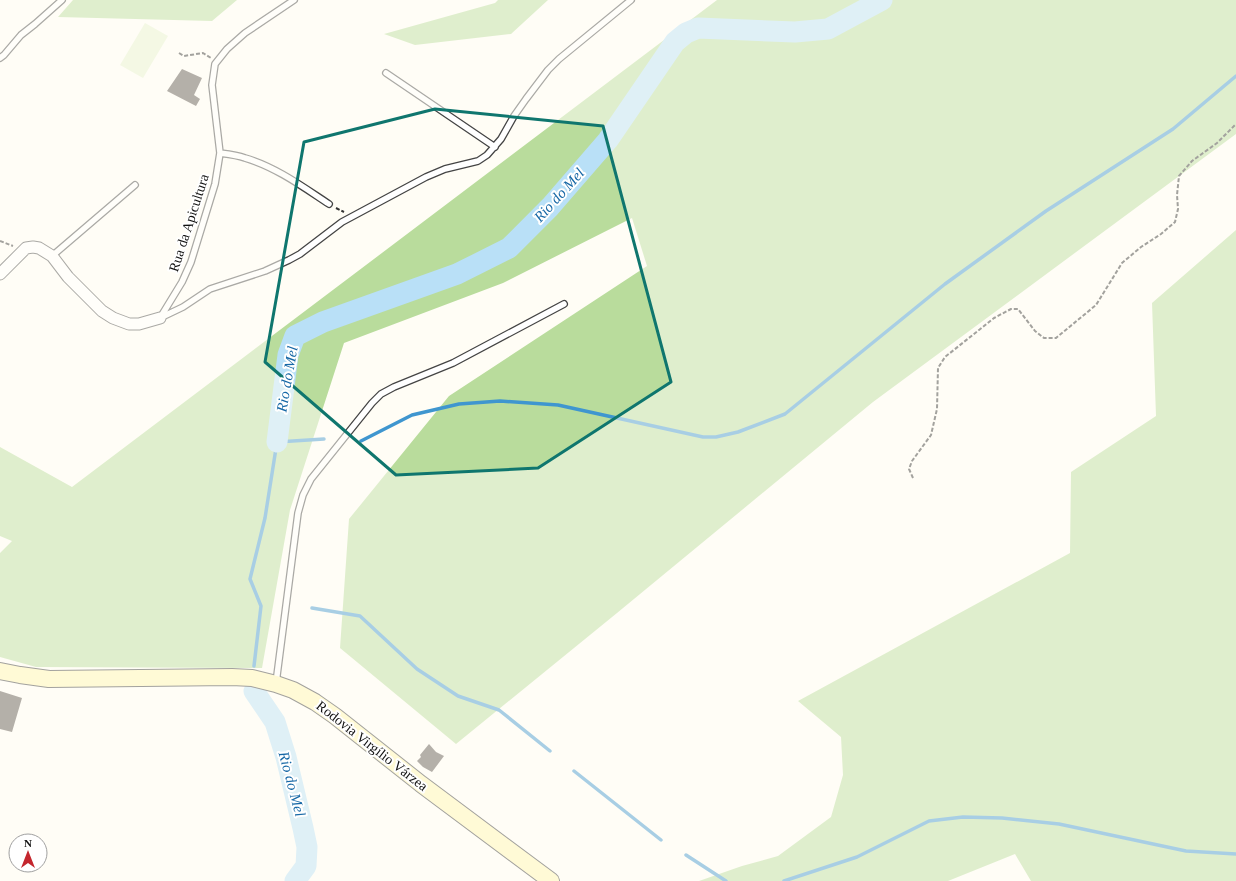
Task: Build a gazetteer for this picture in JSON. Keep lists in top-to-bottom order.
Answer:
{
  "streets": {
    "main road": ["Rodovia Virgílio Várzea"],
    "lane": ["Rua da Apicultura"]
  },
  "water": ["Rio do Mel"],
  "north": "top"
}
